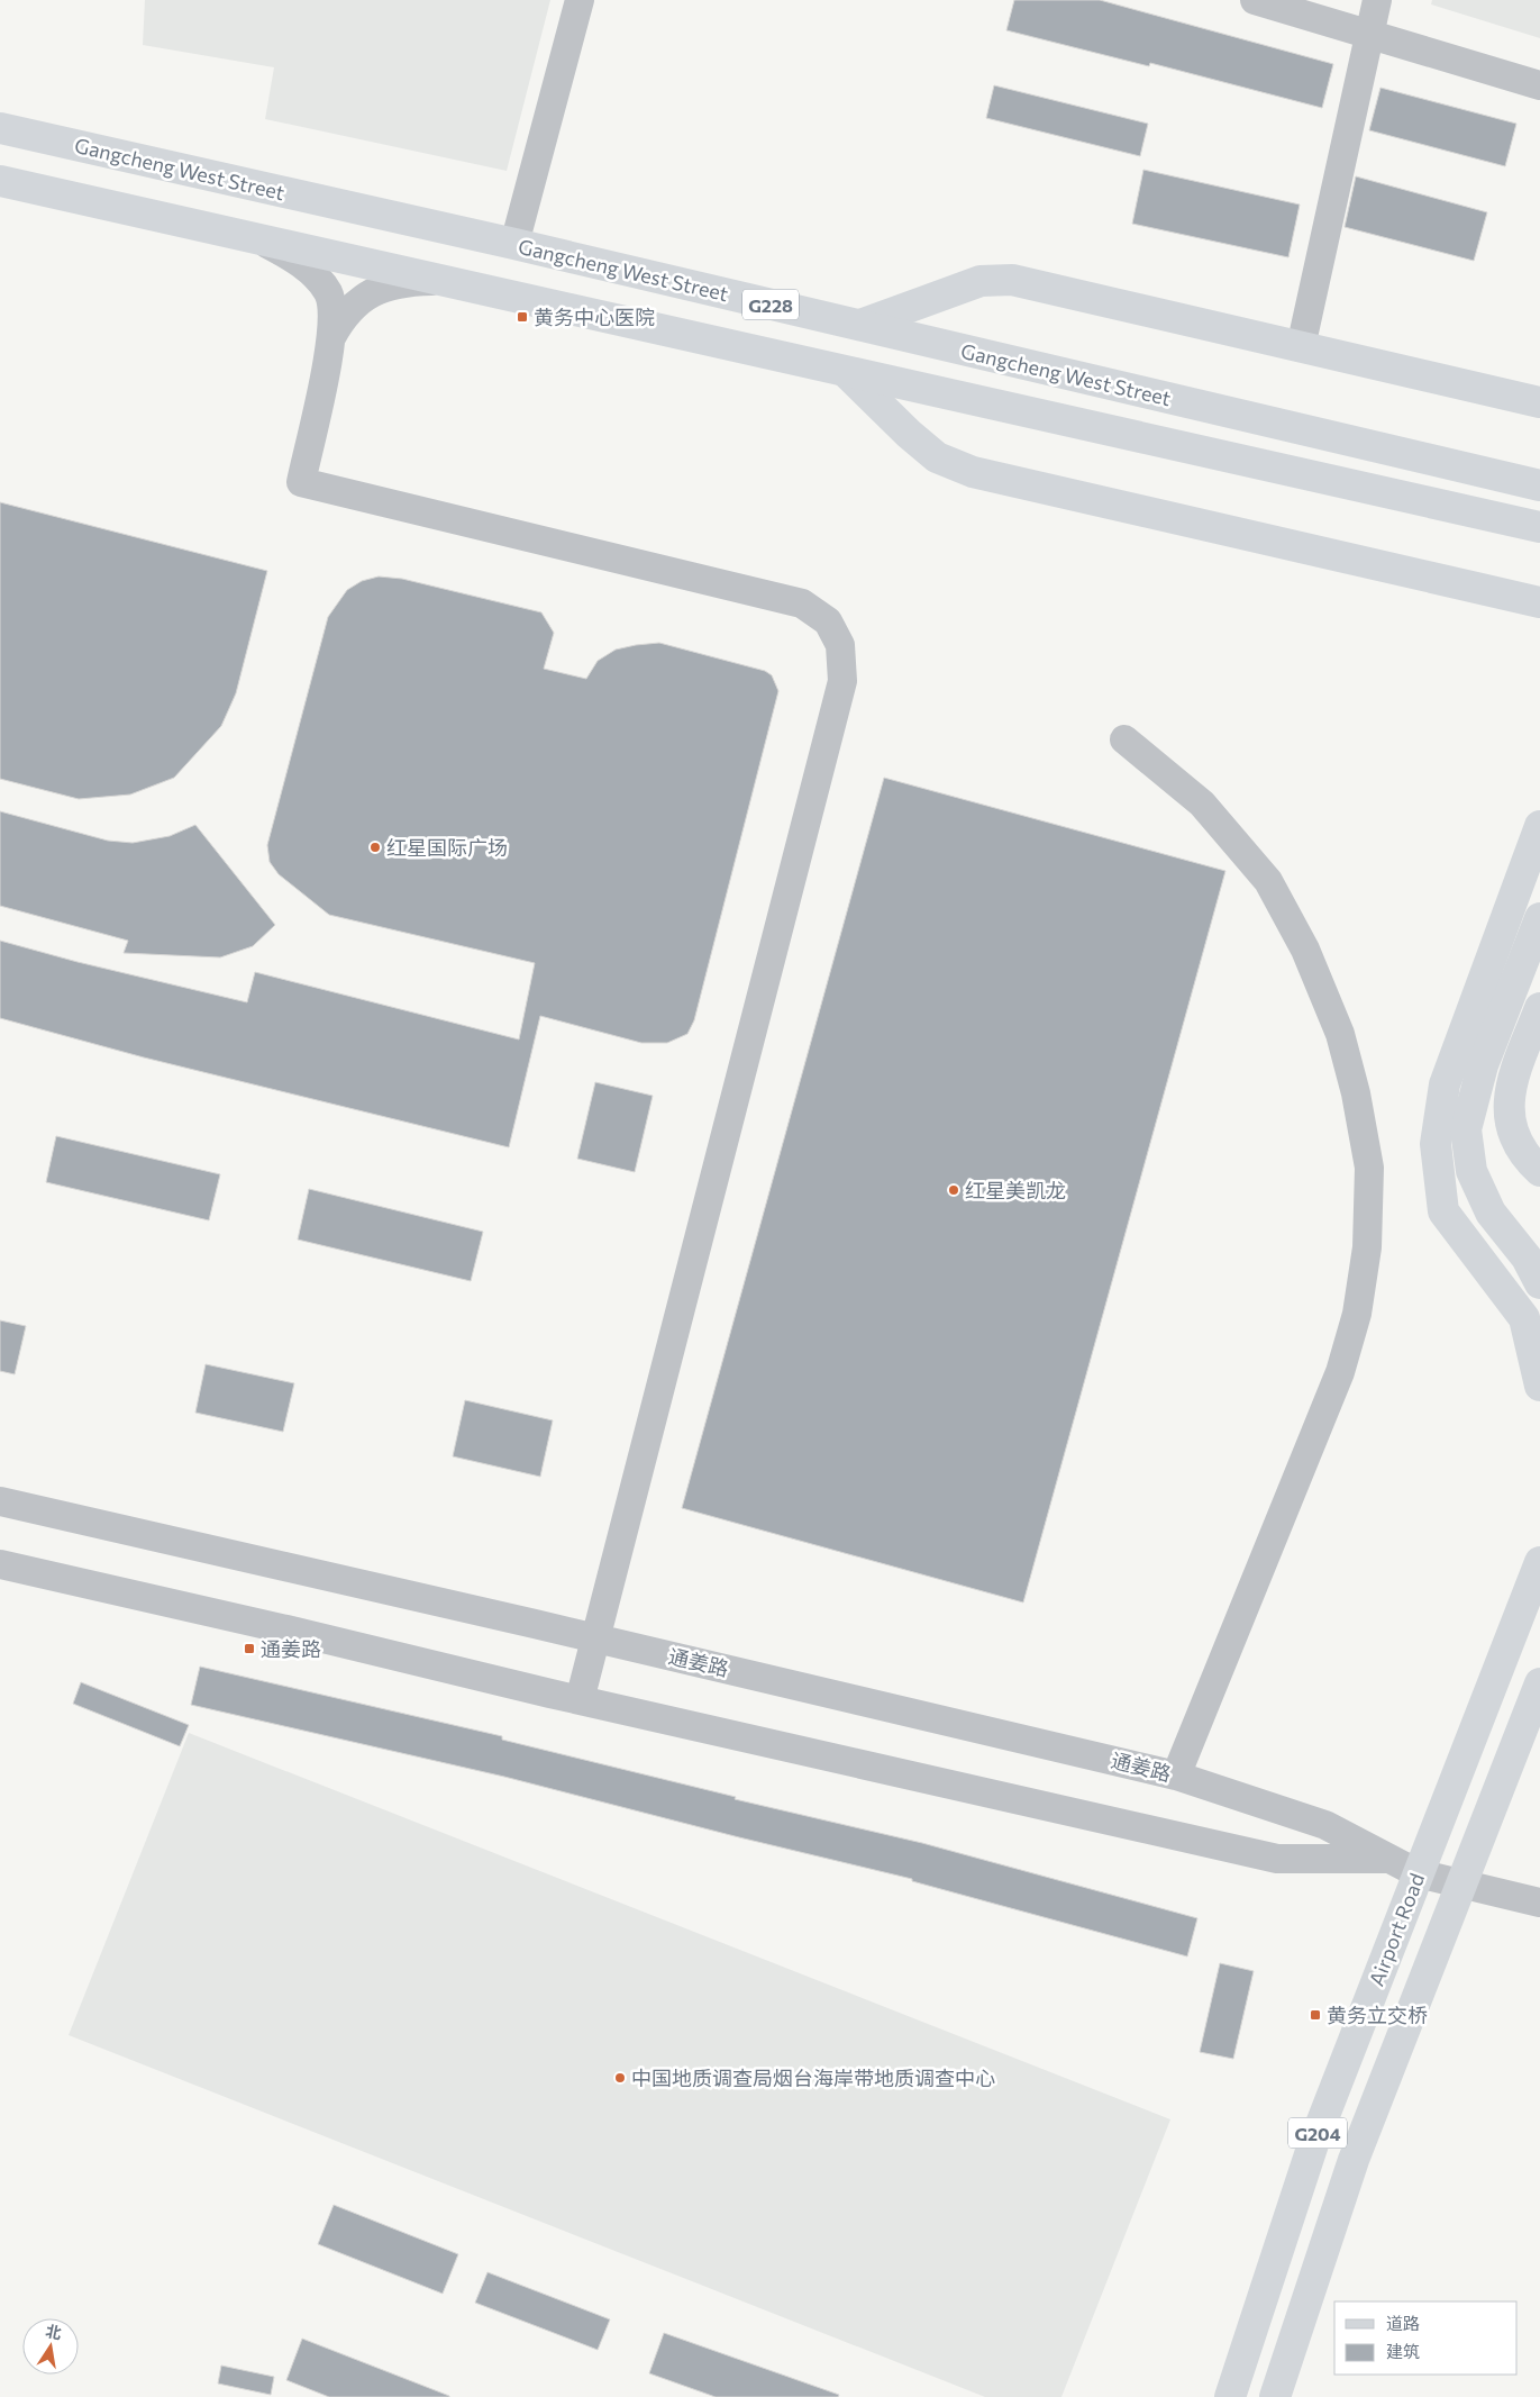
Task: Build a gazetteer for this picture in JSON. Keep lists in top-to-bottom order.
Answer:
{
  "streets": {
    "main road": [
      "Gangcheng West Street",
      "G228",
      "Airport Road",
      "G204"
    ],
    "street": ["通姜路"]
  },
  "crossings": [
    ["通姜路", "Airport Road"],
    ["通姜路", "G204"]
  ],
  "places": {
    "transit": ["黄务中心医院", "通姜路", "黄务立交桥"],
    "other": ["红星国际广场", "红星美凯龙", "中国地质调查局烟台海岸带地质调查中心"]
  },
  "legend": ["道路", "建筑"],
  "north": "top"
}
